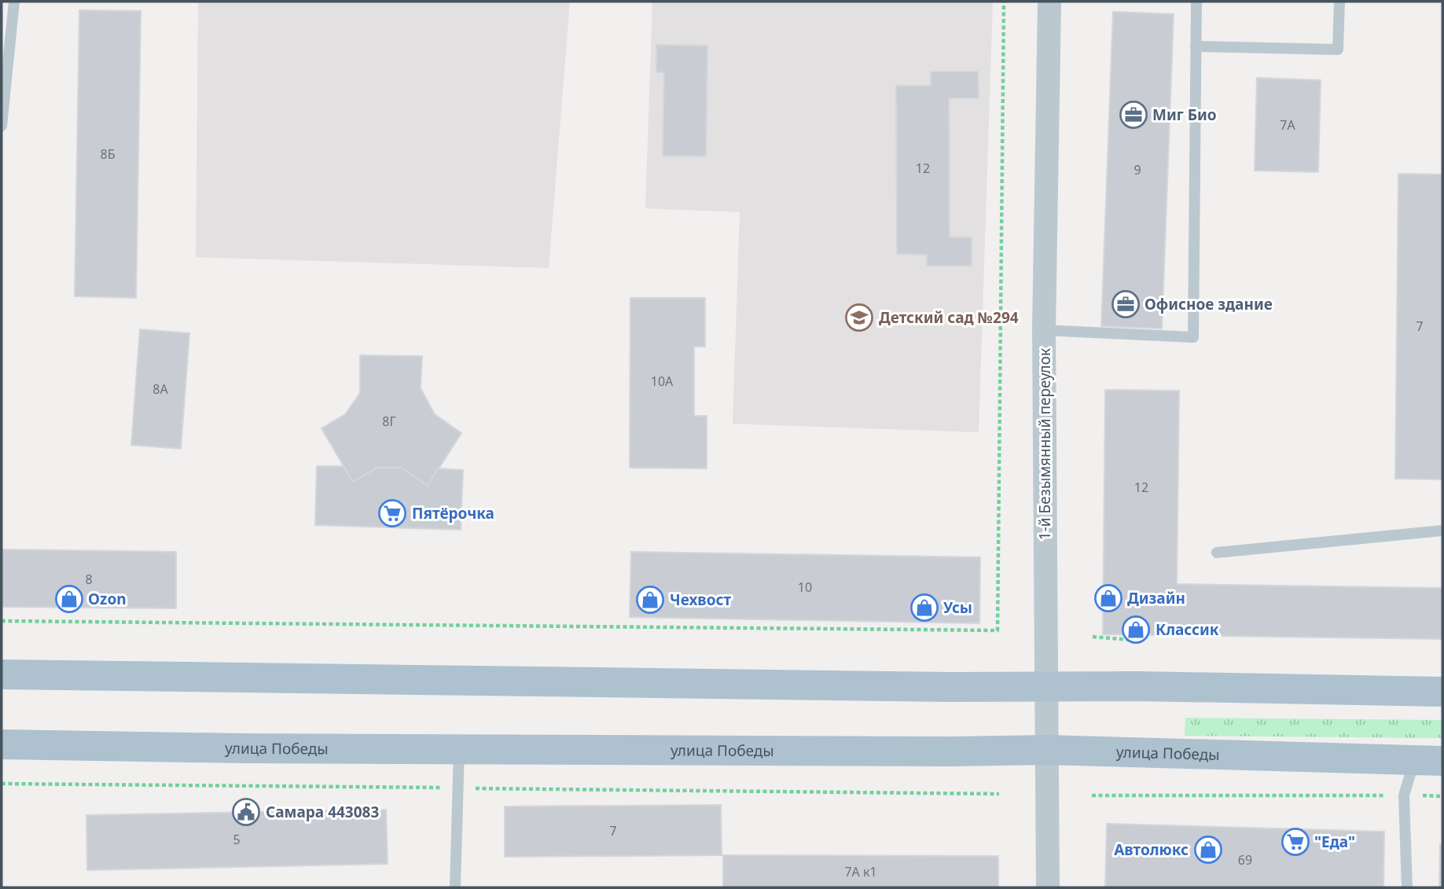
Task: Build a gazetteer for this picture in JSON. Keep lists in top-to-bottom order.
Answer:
{
  "streets": {
    "main road": ["улица Победы"],
    "street": ["1-й Безымянный переулок"]
  },
  "crossings": [
    ["1-й Безымянный переулок", "улица Победы"]
  ],
  "places": {
    "office": ["Миг Био", "Офисное здание"],
    "school or university": ["Детский сад №294"],
    "supermarket": ["Пятёрочка", "\"Еда\""],
    "shop": [
      "Дизайн",
      "Ozon",
      "Чехвост",
      "Усы",
      "Классик",
      "Автолюкс"
    ],
    "public building": ["Самара 443083"]
  },
  "house_numbers": [
    "7А",
    "8Б",
    "12",
    "9",
    "7",
    "10А",
    "8А",
    "8Г",
    "12",
    "8",
    "10",
    "7",
    "5",
    "69",
    "7А к1"
  ]
}
